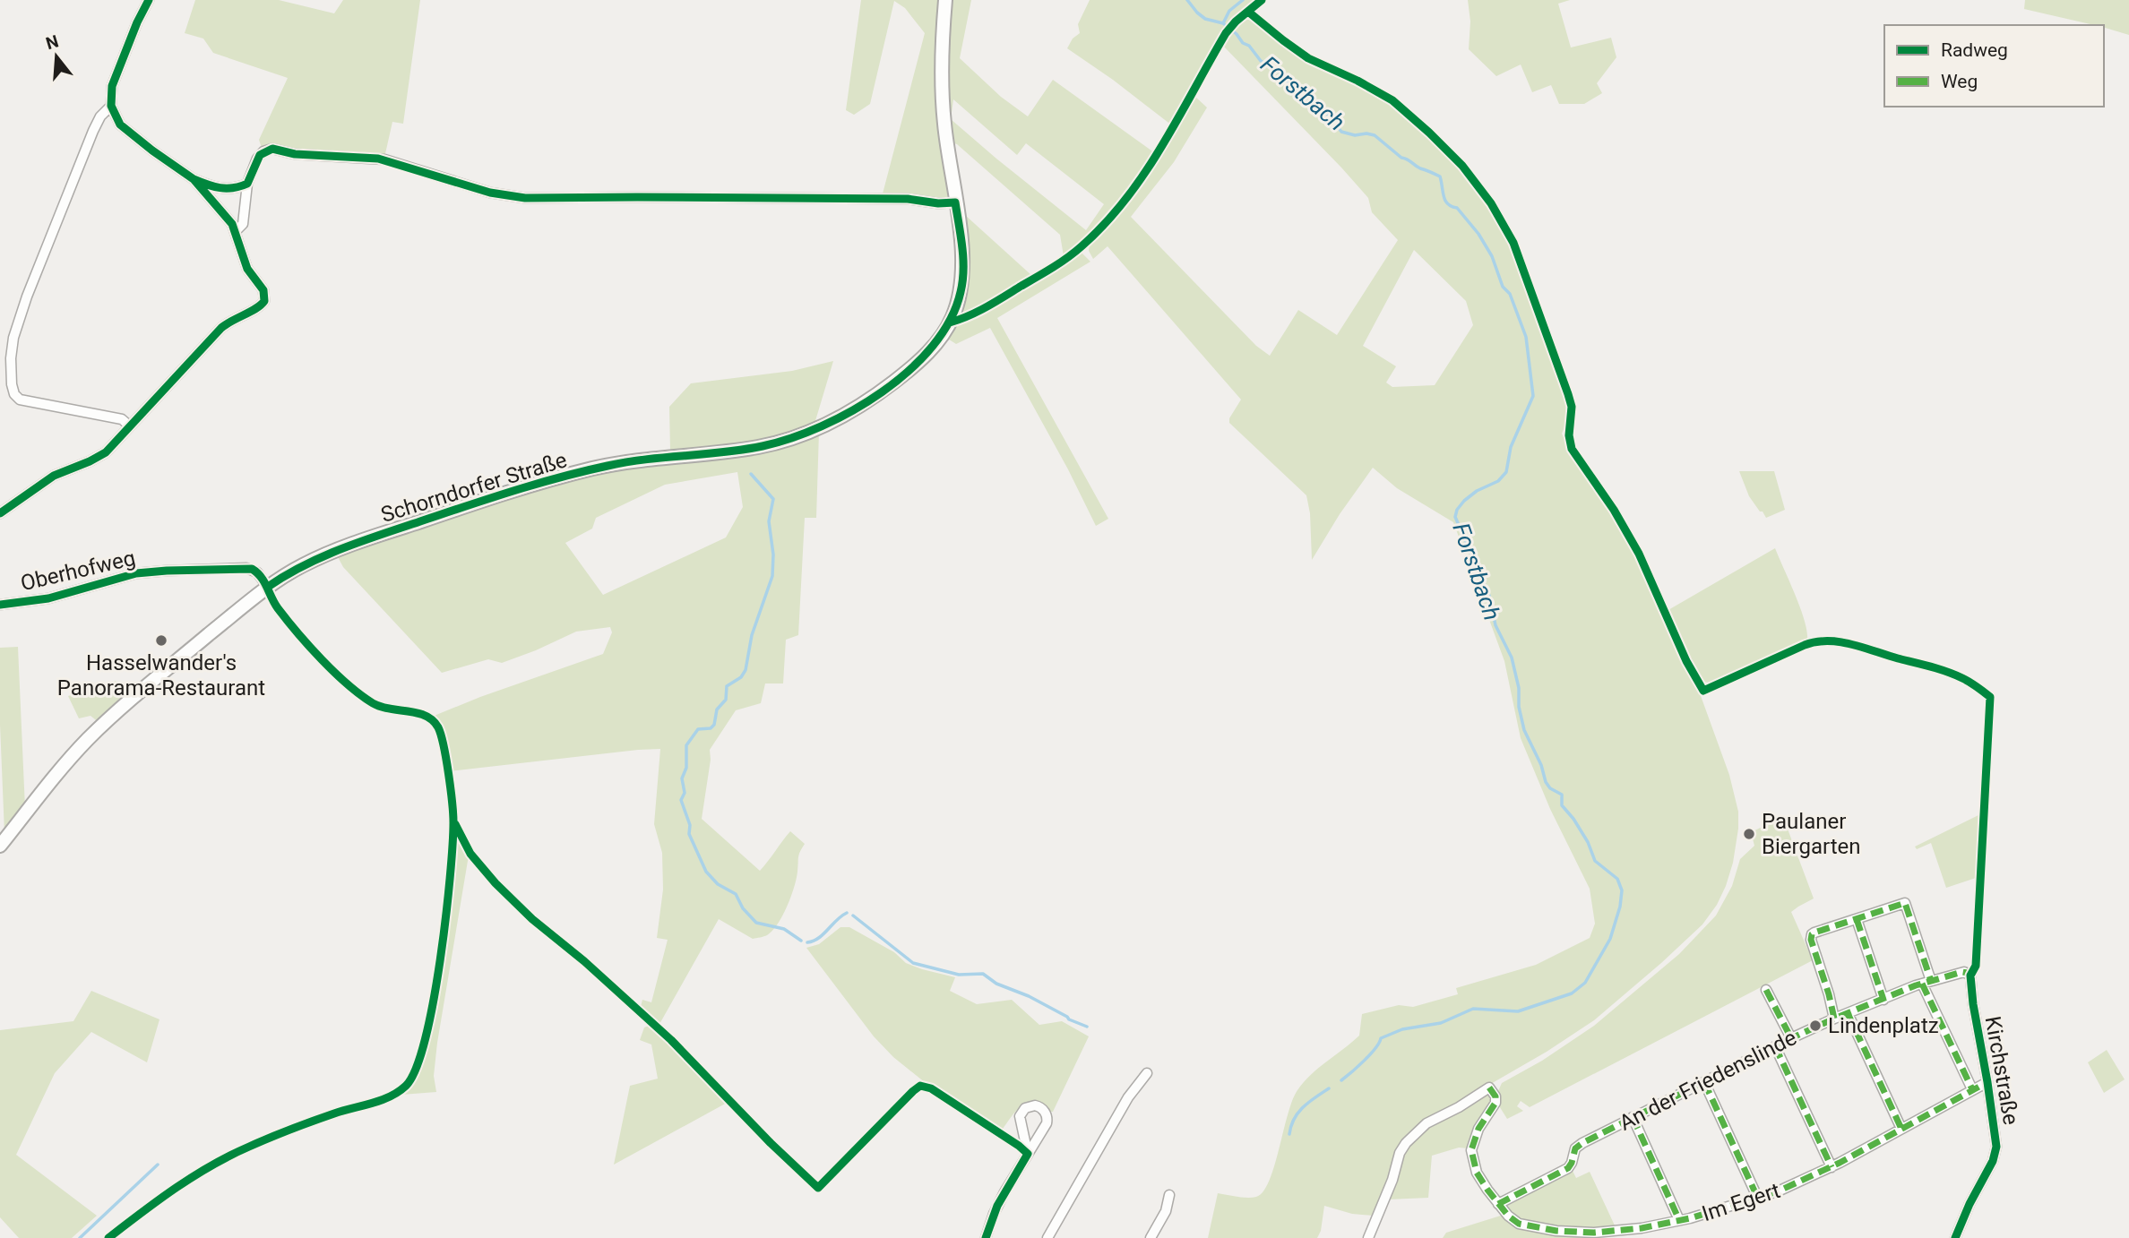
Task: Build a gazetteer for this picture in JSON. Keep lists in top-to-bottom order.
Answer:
{
  "streets": {
    "main road": ["Schorndorfer Straße"],
    "street": [
      "Oberhofweg",
      "Kirchstraße",
      "An der Friedenslinde",
      "Im Egert"
    ]
  },
  "crossings": [
    ["Schorndorfer Straße", "Oberhofweg"],
    ["Kirchstraße", "An der Friedenslinde"],
    ["Kirchstraße", "Im Egert"],
    ["An der Friedenslinde", "Im Egert"]
  ],
  "water": ["Forstbach"],
  "places": ["Hasselwander's Panorama-Restaurant", "Paulaner Biergarten", "Lindenplatz"],
  "legend": ["Radweg", "Weg"],
  "north": "top"
}
